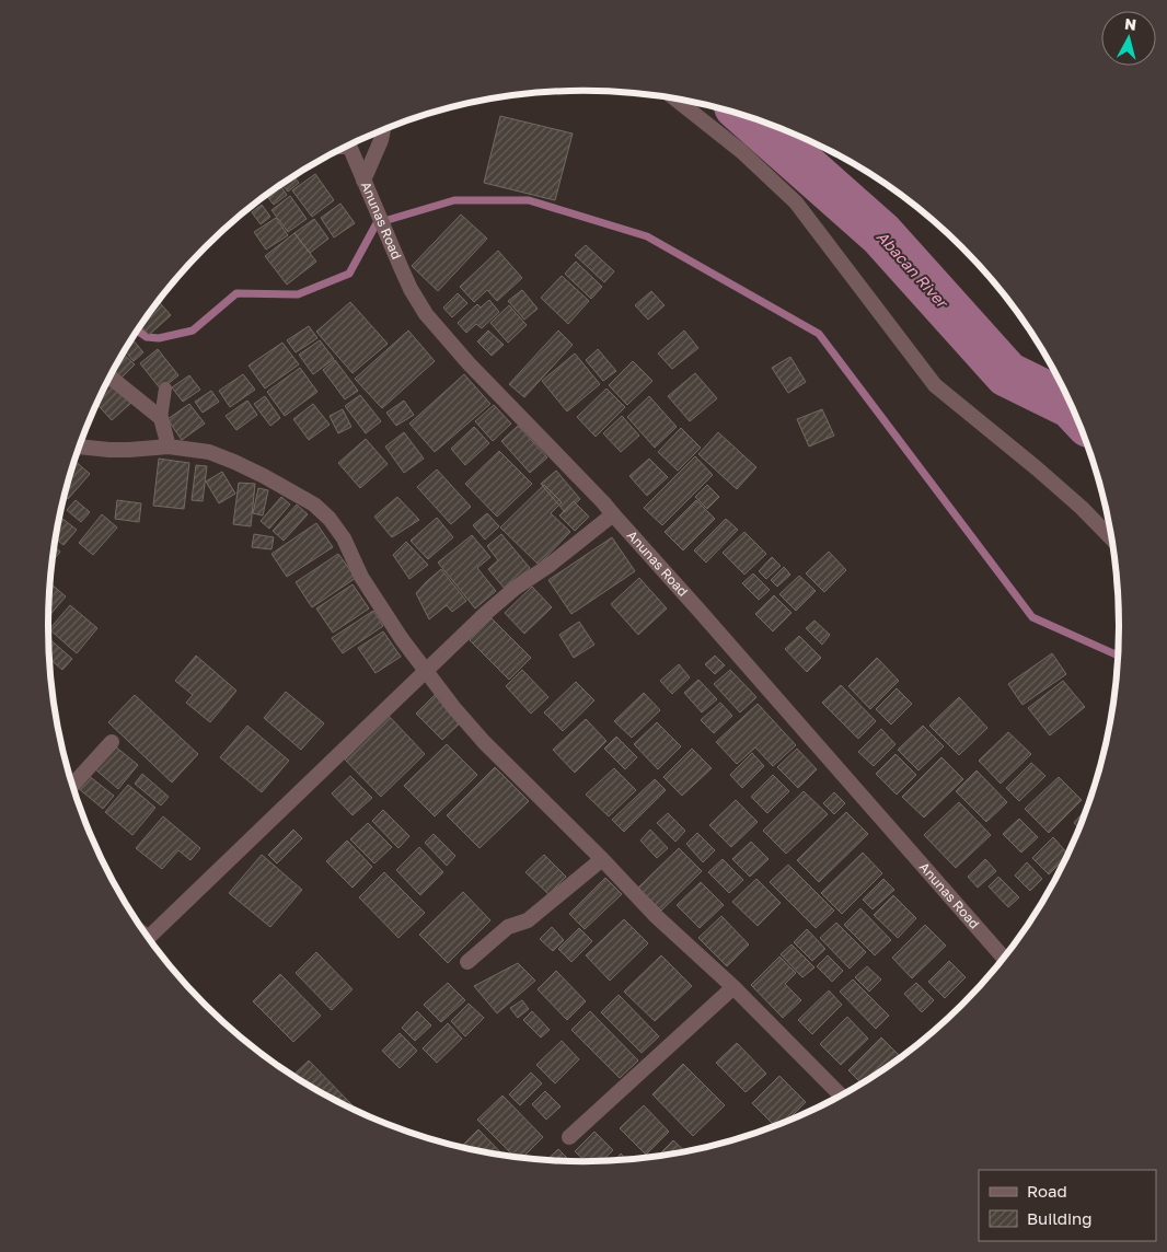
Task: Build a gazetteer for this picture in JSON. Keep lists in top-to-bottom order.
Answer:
{
  "streets": {
    "street": ["Anunas Road"]
  },
  "water": ["Abacan River"],
  "legend": ["Road", "Building"],
  "north": "top"
}
